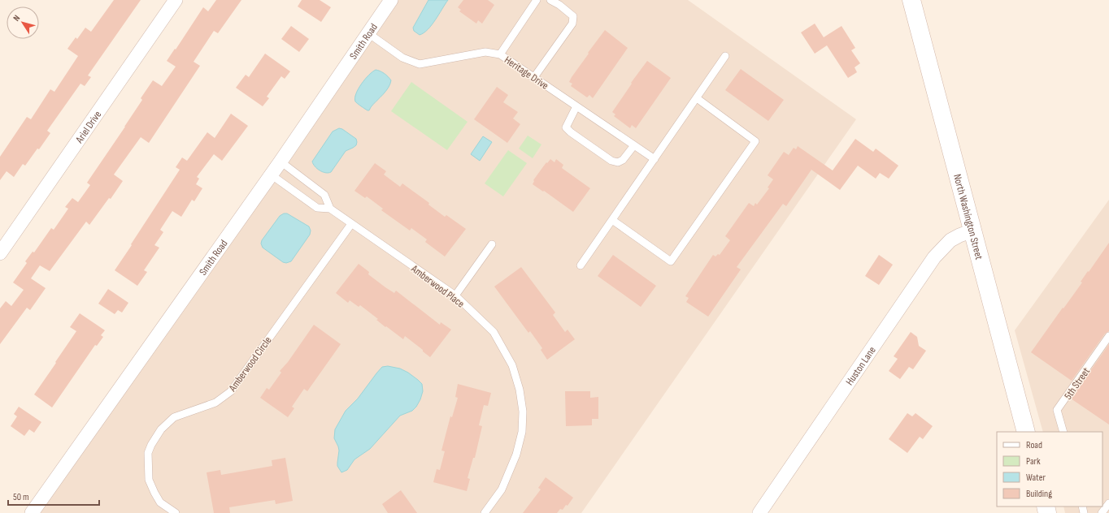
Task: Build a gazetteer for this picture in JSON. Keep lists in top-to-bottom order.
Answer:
{
  "streets": {
    "main road": ["North Washington Street"],
    "street": ["Smith Road", "Ariel Drive", "Huston Lane"],
    "lane": [
      "Heritage Drive",
      "Amberwood Place",
      "Amberwood Circle",
      "5th Street"
    ]
  },
  "crossings": [
    ["Smith Road", "Heritage Drive"],
    ["Smith Road", "Amberwood Place"],
    ["North Washington Street", "Huston Lane"],
    ["Amberwood Place", "Amberwood Circle"]
  ],
  "legend": [
    "Road",
    "Park",
    "Water",
    "Building"
  ],
  "scale_bar": "50 m",
  "north": "top left"
}
